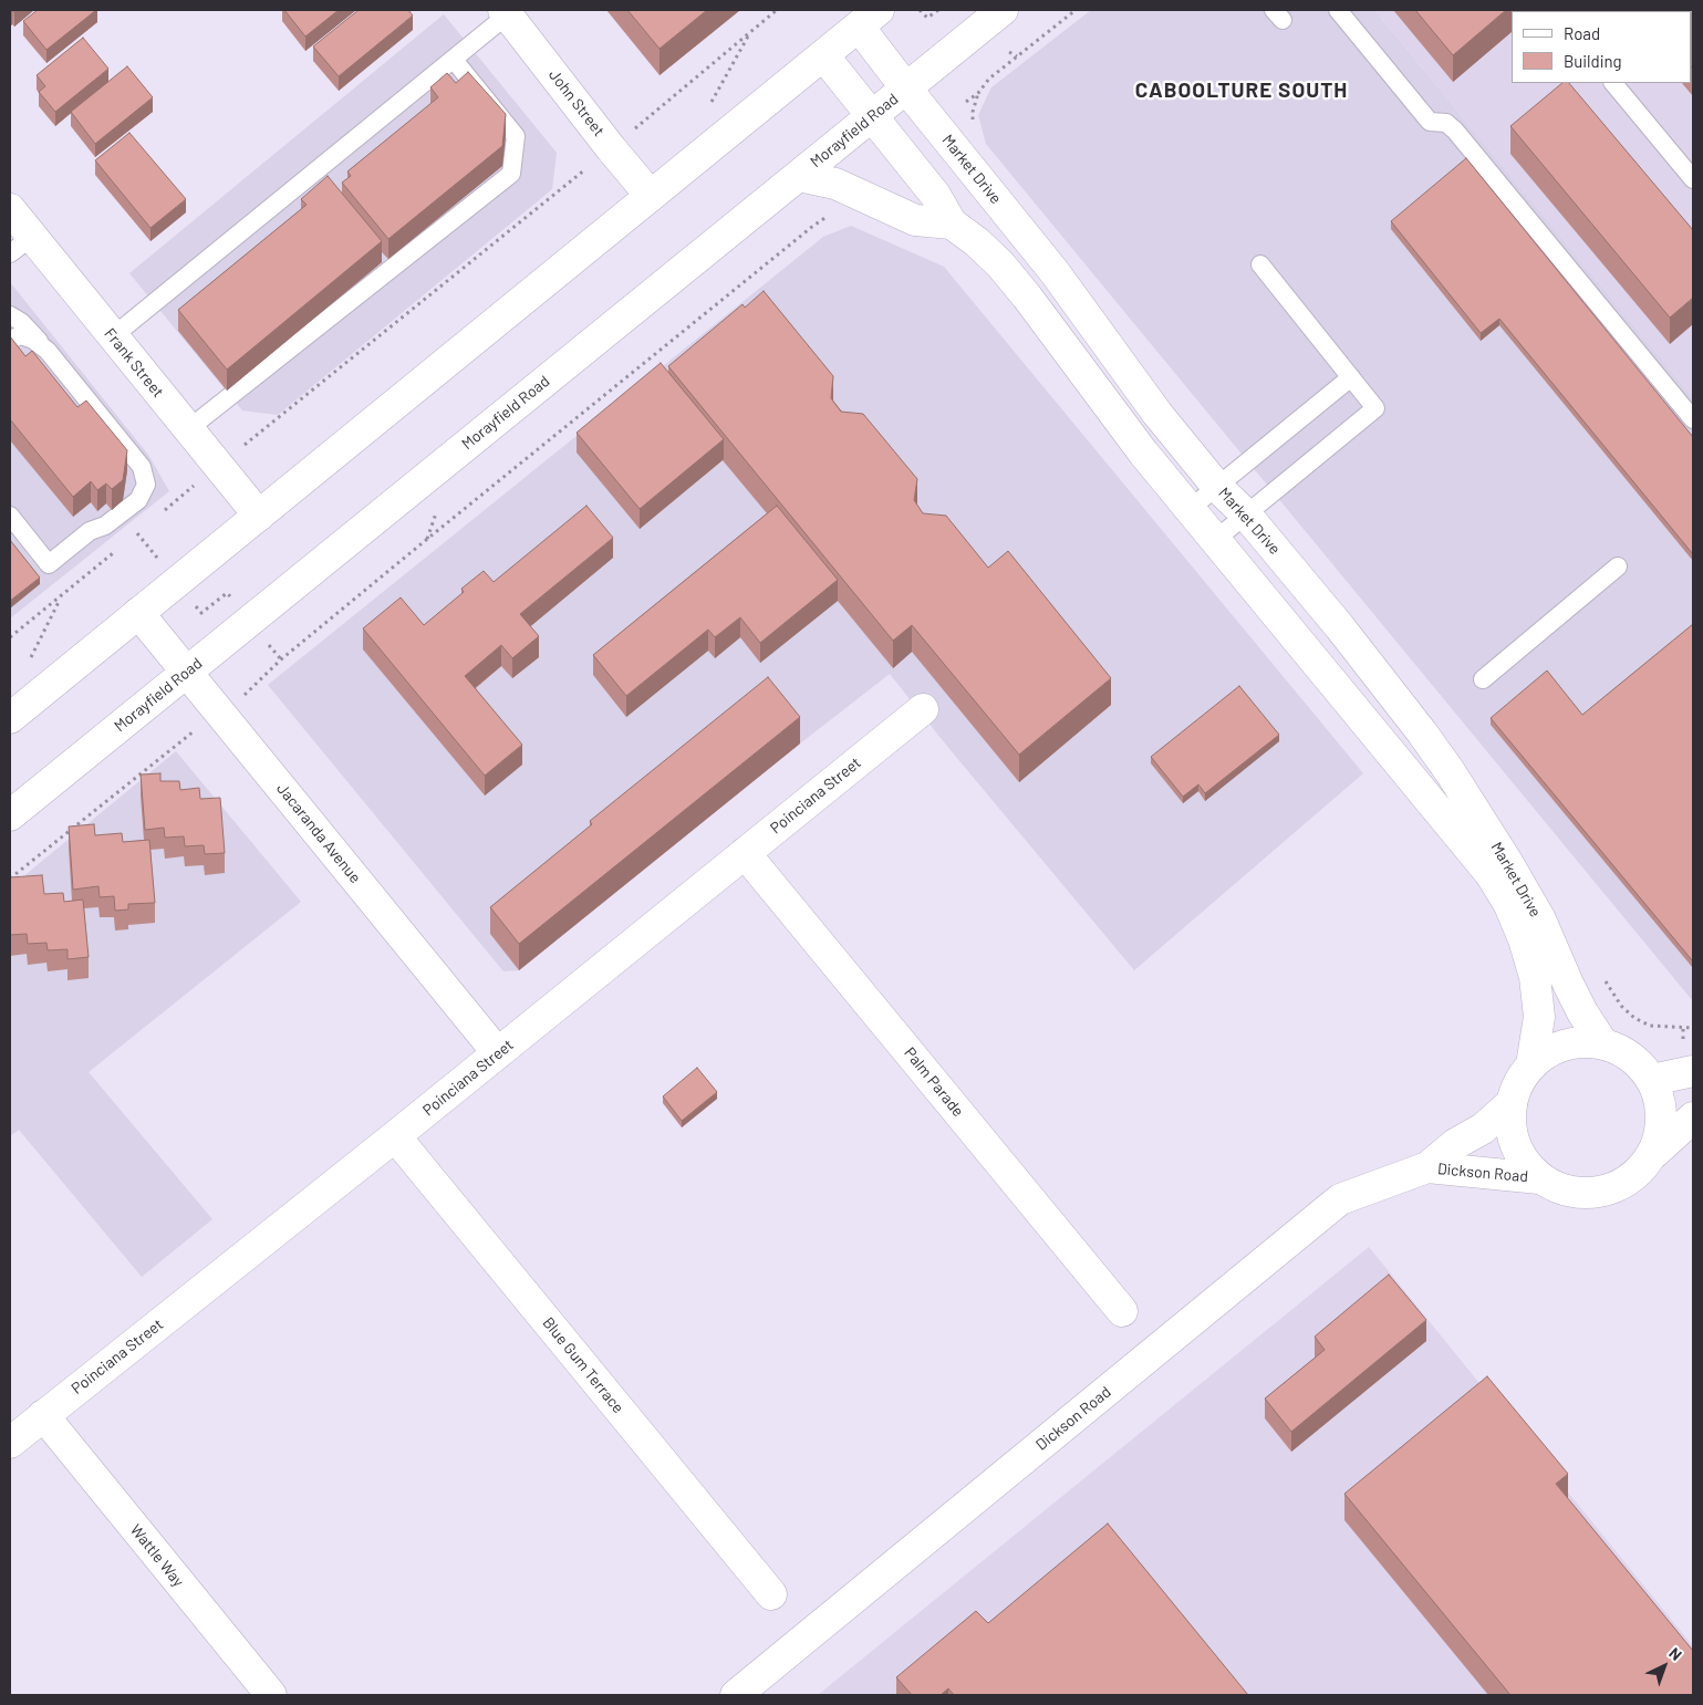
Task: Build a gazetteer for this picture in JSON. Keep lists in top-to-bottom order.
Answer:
{
  "streets": {
    "street": [
      "John Street",
      "Morayfield Road",
      "Market Drive",
      "Frank Street",
      "Poinciana Street",
      "Jacaranda Avenue",
      "Palm Parade",
      "Dickson Road",
      "Blue Gum Terrace",
      "Wattle Way"
    ]
  },
  "crossings": [
    ["Morayfield Road", "Market Drive"],
    ["Morayfield Road", "Jacaranda Avenue"],
    ["Market Drive", "Dickson Road"],
    ["Poinciana Street", "Jacaranda Avenue"],
    ["Poinciana Street", "Palm Parade"],
    ["Poinciana Street", "Blue Gum Terrace"],
    ["Poinciana Street", "Wattle Way"]
  ],
  "districts": ["CABOOLTURE SOUTH"],
  "legend": ["Road", "Building"],
  "north": "top right"
}
